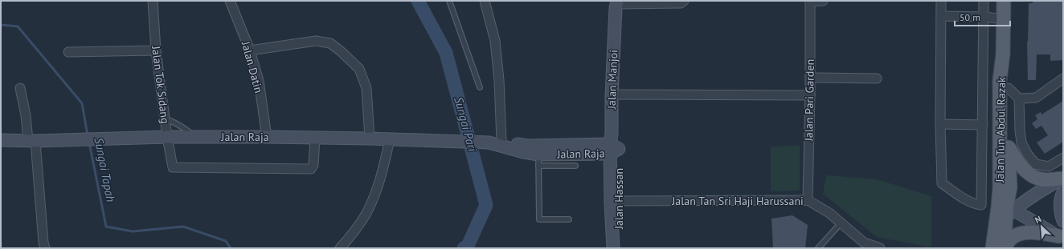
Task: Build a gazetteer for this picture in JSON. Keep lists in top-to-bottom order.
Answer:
{
  "streets": {
    "main road": ["Jalan Tun Abdul Razak"],
    "street": [
      "Jalan Datin",
      "Jalan Manjoi",
      "Jalan Tok Sidang",
      "Jalan Pari Garden",
      "Jalan Raja",
      "Jalan Hassan",
      "Jalan Tan Sri Haji Harussani"
    ]
  },
  "crossings": [
    ["Jalan Datin", "Jalan Raja"],
    ["Jalan Manjoi", "Jalan Raja"],
    ["Jalan Manjoi", "Jalan Hassan"],
    ["Jalan Tok Sidang", "Jalan Raja"],
    ["Jalan Pari Garden", "Jalan Tan Sri Haji Harussani"],
    ["Jalan Raja", "Jalan Hassan"],
    ["Jalan Hassan", "Jalan Tan Sri Haji Harussani"]
  ],
  "water": ["Sungai Pari", "Sungai Tapah"],
  "scale_bar": "50 m",
  "north": "top left"
}
